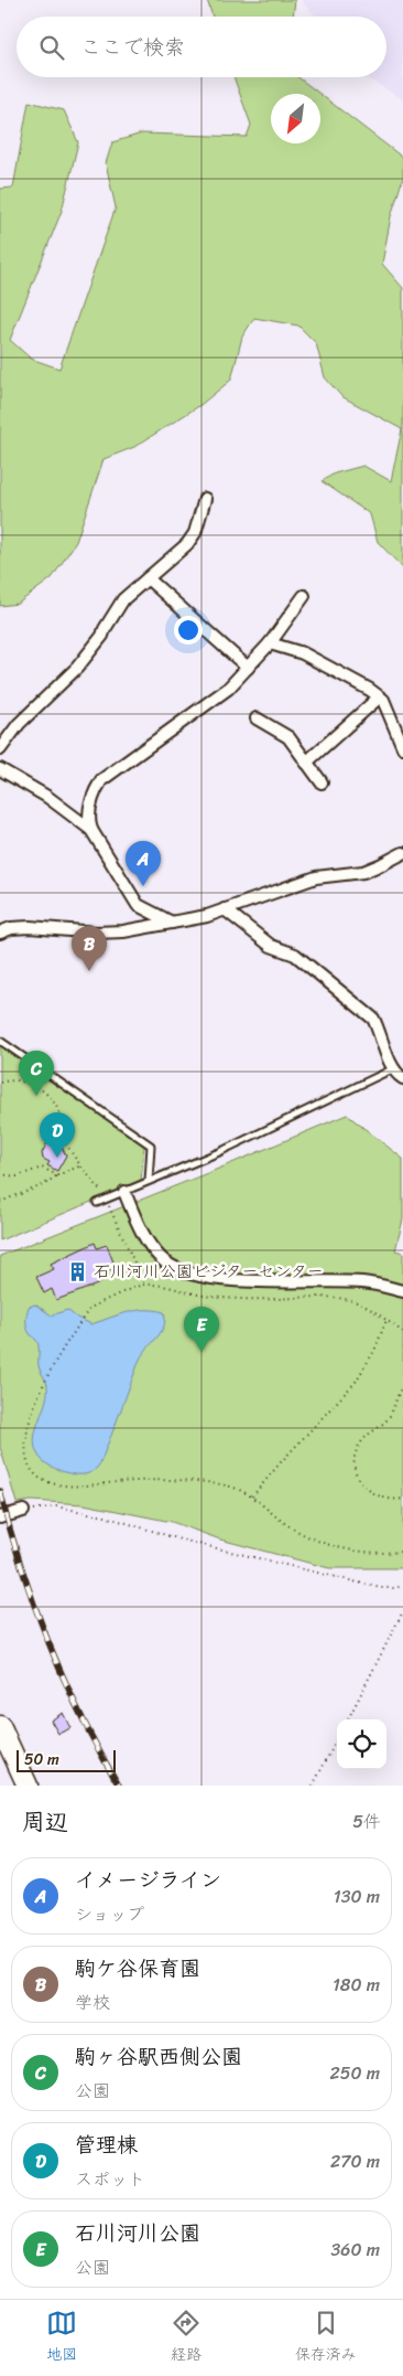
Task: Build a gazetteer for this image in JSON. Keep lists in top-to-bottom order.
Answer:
{
  "places": {
    "building": ["石川河川公園ビジターセンター"]
  },
  "scale_bar": "50 m",
  "north": "bottom left",
  "page": {
    "search": "ここで検索",
    "pins": [
      "A",
      "B",
      "C",
      "D",
      "E"
    ],
    "scale": "50 m",
    "heading": ["周辺", "5件"],
    "list": [
      {
        "mark": "A",
        "name": "イメージライン",
        "note": "ショップ",
        "value": "130 m"
      },
      {
        "mark": "B",
        "name": "駒ケ谷保育園",
        "note": "学校",
        "value": "180 m"
      },
      {
        "mark": "C",
        "name": "駒ヶ谷駅西側公園",
        "note": "公園",
        "value": "250 m"
      },
      {
        "mark": "D",
        "name": "管理棟",
        "note": "スポット",
        "value": "270 m"
      },
      {
        "mark": "E",
        "name": "石川河川公園",
        "note": "公園",
        "value": "360 m"
      }
    ],
    "nav": ["地図", "経路", "保存済み"]
  }
}
